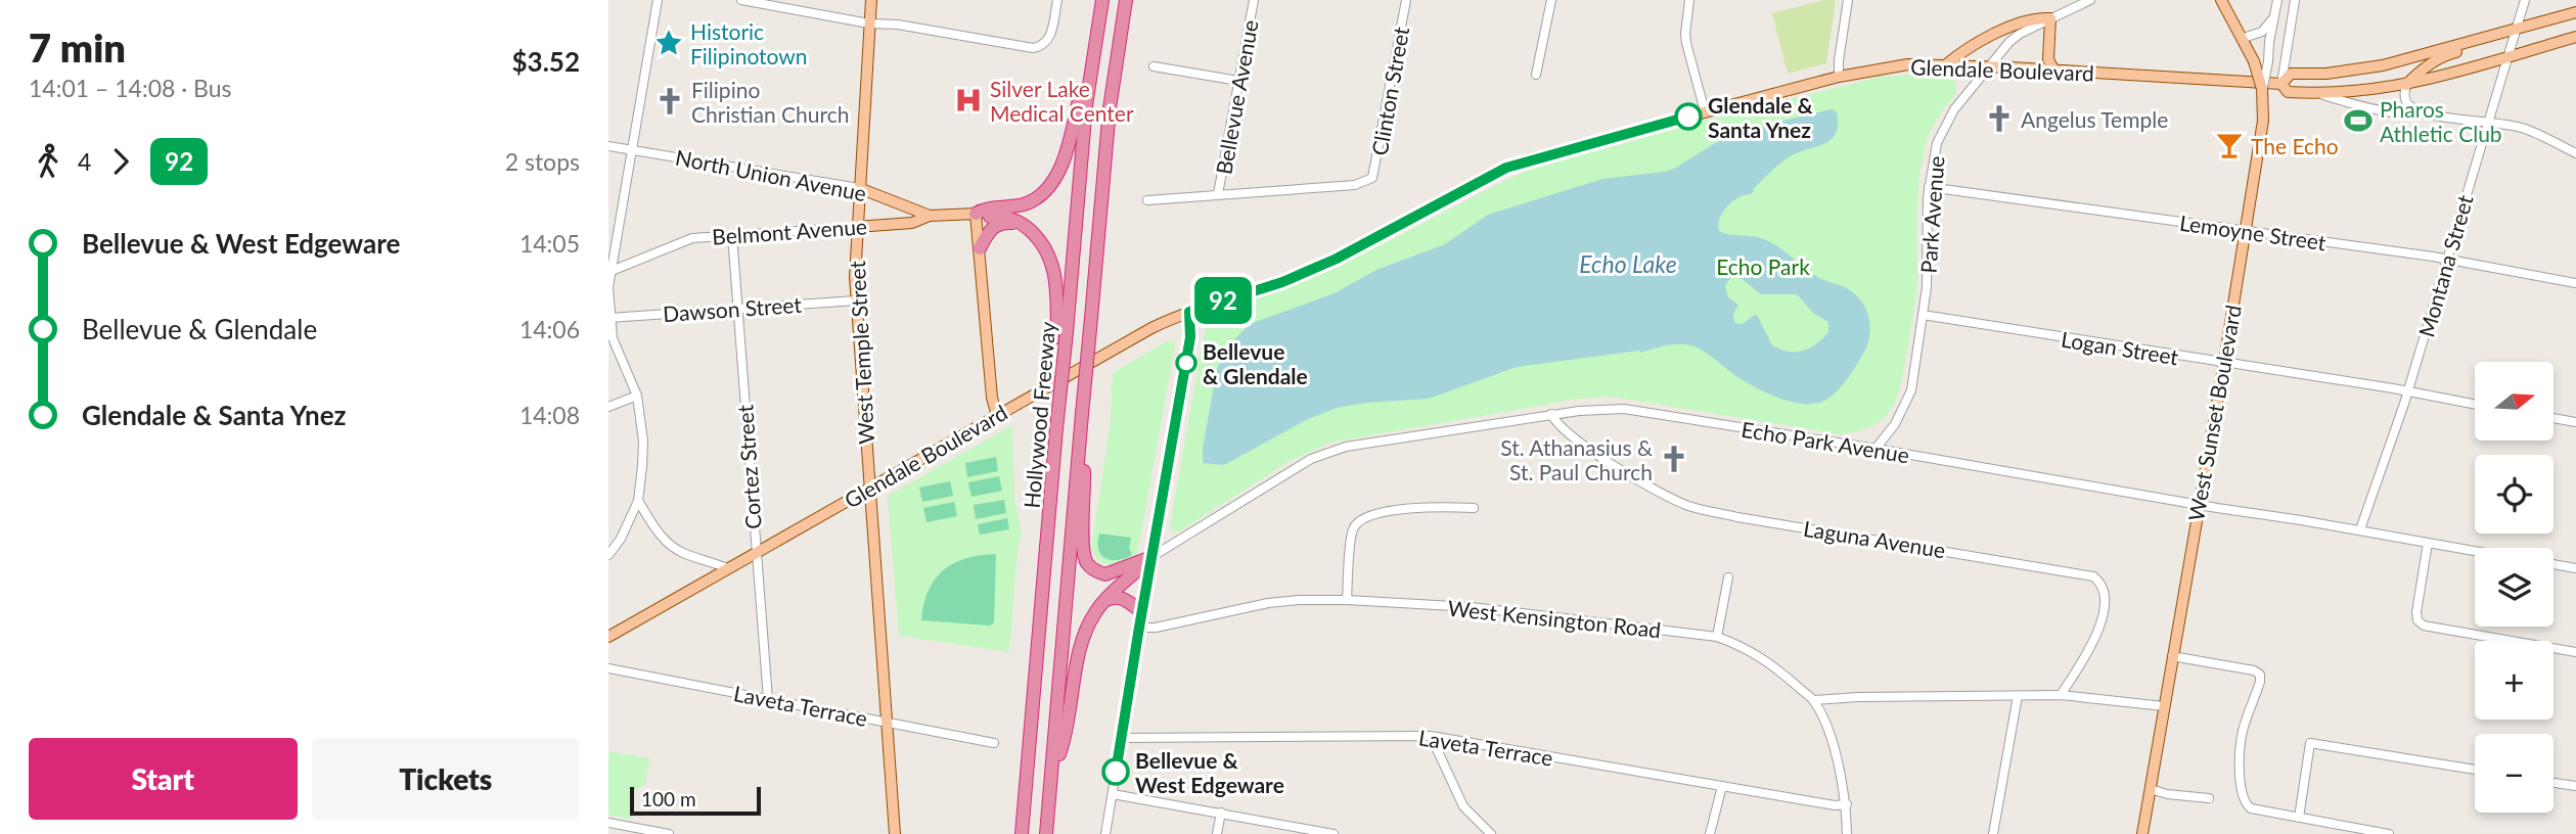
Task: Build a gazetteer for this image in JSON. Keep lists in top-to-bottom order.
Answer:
{
  "streets": {
    "highway": ["Hollywood Freeway"],
    "main road": [
      "Glendale Boulevard",
      "North Union Avenue",
      "Belmont Avenue",
      "West Temple Street",
      "West Sunset Boulevard"
    ],
    "street": [
      "Clinton Street",
      "Bellevue Avenue",
      "Park Avenue",
      "Lemoyne Street",
      "Montana Street",
      "Dawson Street",
      "Logan Street",
      "Echo Park Avenue",
      "Cortez Street",
      "Laguna Avenue",
      "West Kensington Road",
      "Laveta Terrace"
    ]
  },
  "crossings": [
    ["Glendale Boulevard", "Park Avenue"],
    ["Glendale Boulevard", "Montana Street"],
    ["Glendale Boulevard", "West Temple Street"],
    ["Glendale Boulevard", "Cortez Street"],
    ["Clinton Street", "Bellevue Avenue"],
    ["North Union Avenue", "Belmont Avenue"],
    ["North Union Avenue", "West Temple Street"],
    ["Park Avenue", "Lemoyne Street"],
    ["Park Avenue", "Logan Street"],
    ["Park Avenue", "Echo Park Avenue"],
    ["Belmont Avenue", "West Temple Street"],
    ["Belmont Avenue", "Cortez Street"],
    ["Lemoyne Street", "Montana Street"],
    ["Lemoyne Street", "West Sunset Boulevard"],
    ["Montana Street", "Logan Street"],
    ["Montana Street", "Echo Park Avenue"],
    ["Dawson Street", "West Temple Street"],
    ["Dawson Street", "Cortez Street"],
    ["Logan Street", "West Sunset Boulevard"],
    ["West Temple Street", "Laveta Terrace"],
    ["West Sunset Boulevard", "Echo Park Avenue"],
    ["Echo Park Avenue", "Laguna Avenue"],
    ["Cortez Street", "Laveta Terrace"],
    ["West Kensington Road", "Laveta Terrace"]
  ],
  "water": ["Echo Lake"],
  "parks": ["Echo Park"],
  "places": {
    "place": ["Historic Filipinotown"],
    "hospital": ["Silver Lake Medical Center"],
    "church": ["Filipino Christian Church", "Angelus Temple", "St. Athanasius & St. Paul Church"],
    "other": ["Glendale & Santa Ynez", "Bellevue & Glendale", "Bellevue & West Edgeware"],
    "sports": ["Pharos Athletic Club"],
    "bar": ["The Echo"]
  },
  "lines": ["bus line 92"],
  "scale_bar": "100 m",
  "north": "right",
  "page": {
    "heading": ["7 min", "14:01 – 14:08 · Bus", "$3.52"],
    "on_map": "92",
    "legs": ["4", "92", "2 stops"],
    "list": [
      {
        "name": "Bellevue & West Edgeware",
        "value": "14:05"
      },
      {
        "name": "Bellevue & Glendale",
        "value": "14:06"
      },
      {
        "name": "Glendale & Santa Ynez",
        "value": "14:08"
      }
    ],
    "map_buttons": ["+", "−"],
    "buttons": ["Start", "Tickets"],
    "scale": "100 m"
  }
}
